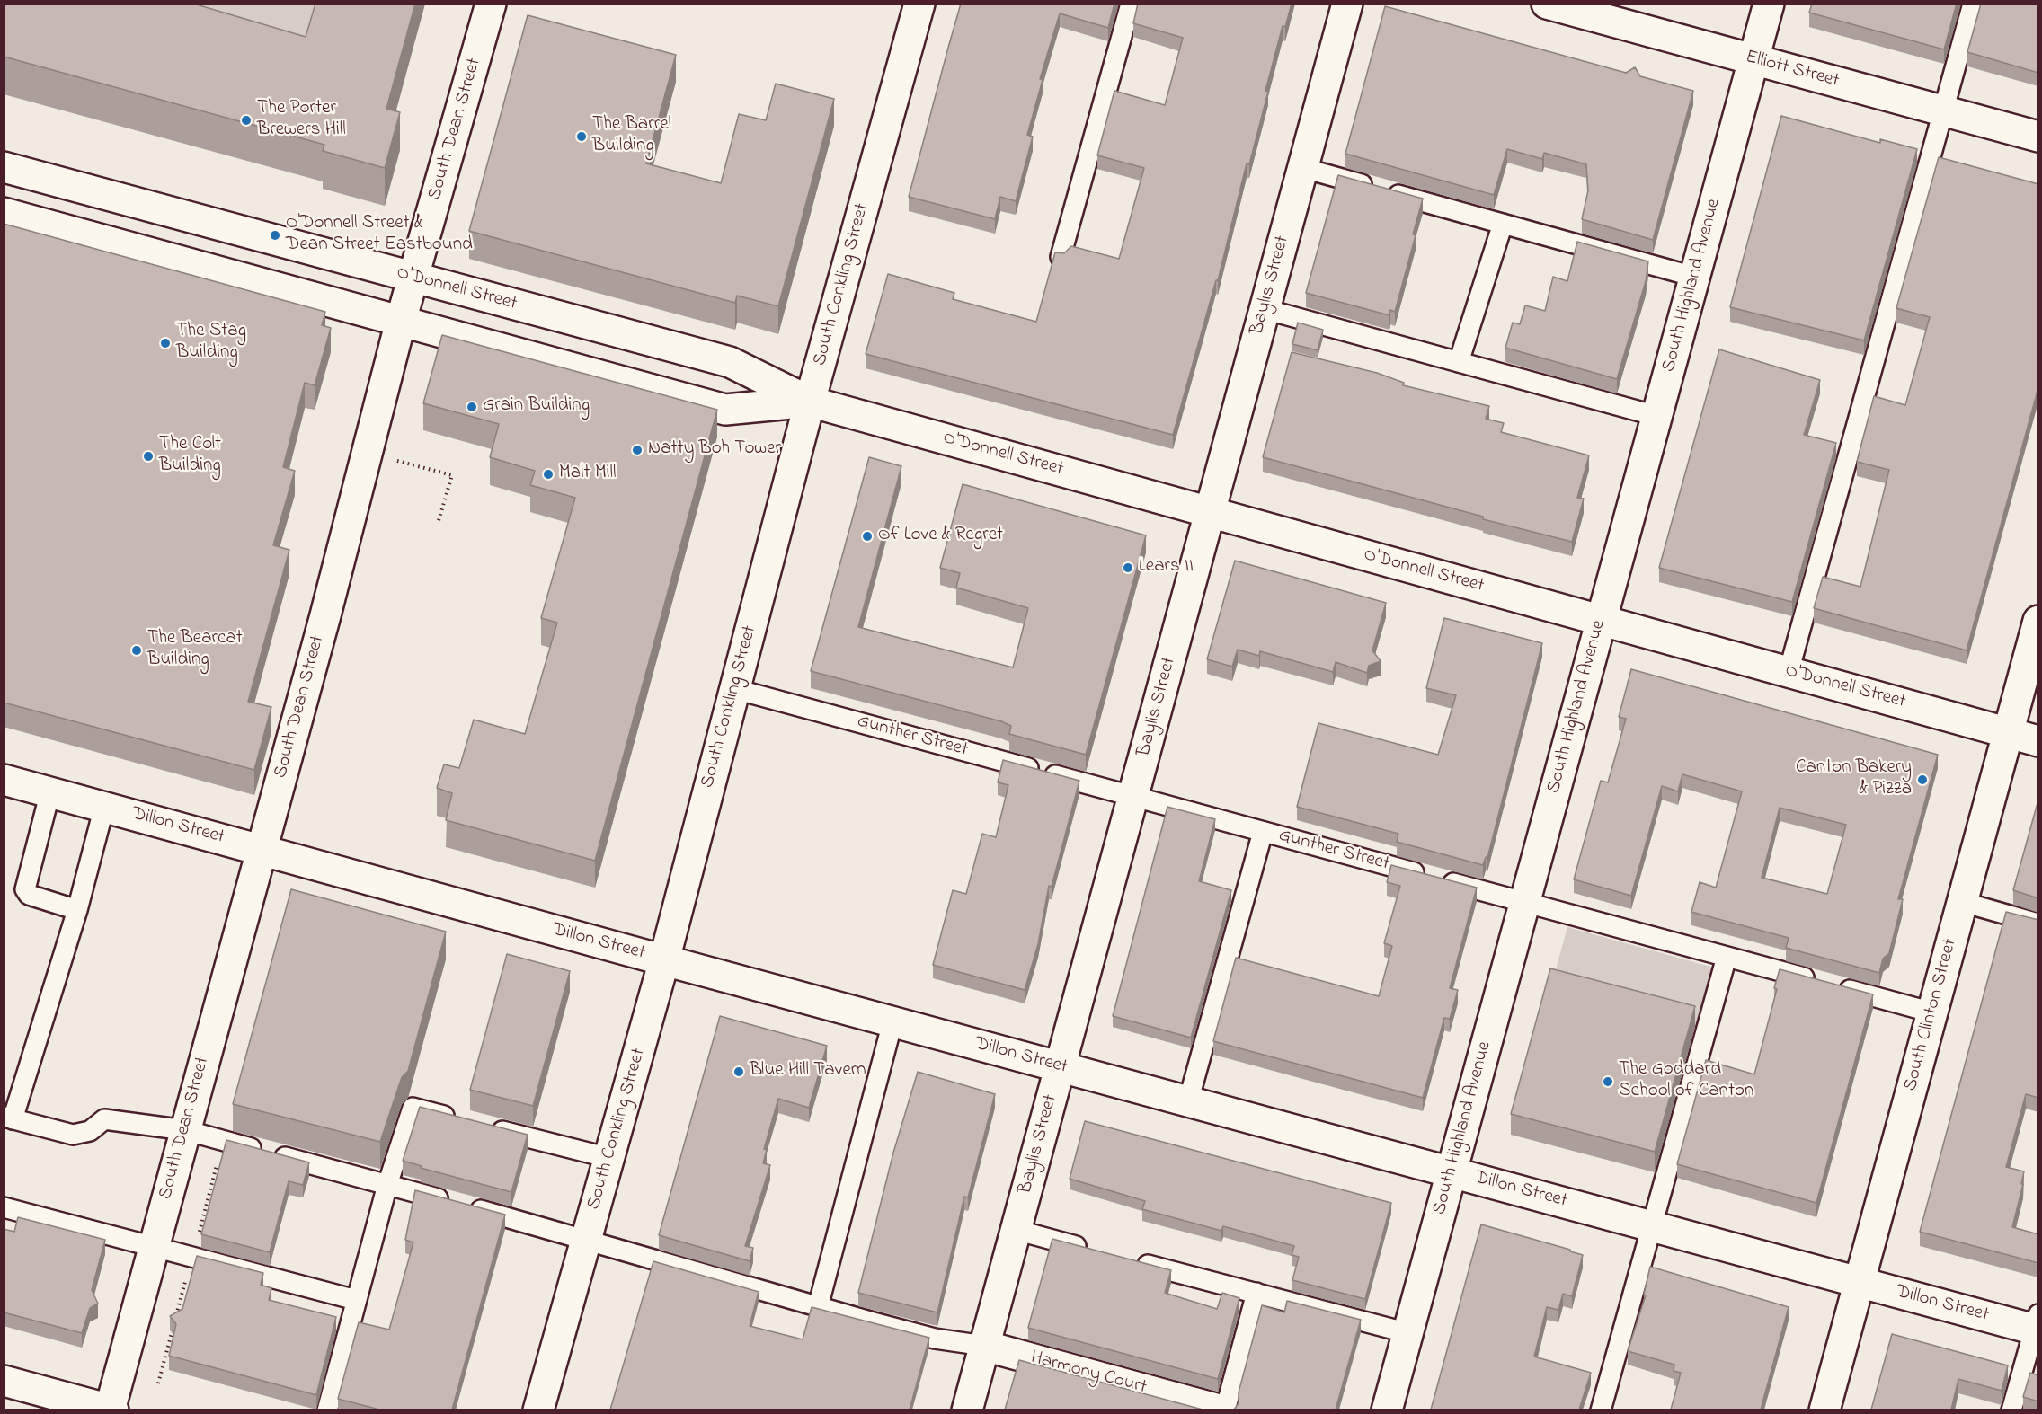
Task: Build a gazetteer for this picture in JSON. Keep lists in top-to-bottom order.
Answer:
{
  "streets": {
    "street": [
      "Elliott Street",
      "South Dean Street",
      "South Conkling Street",
      "Baylis Street",
      "South Highland Avenue",
      "O'Donnell Street",
      "Dillon Street",
      "South Clinton Street",
      "Harmony Court"
    ],
    "lane": ["Gunther Street"]
  },
  "crossings": [
    ["Elliott Street", "South Highland Avenue"],
    ["South Dean Street", "O'Donnell Street"],
    ["South Dean Street", "Dillon Street"],
    ["South Conkling Street", "O'Donnell Street"],
    ["South Conkling Street", "Gunther Street"],
    ["South Conkling Street", "Dillon Street"],
    ["Baylis Street", "O'Donnell Street"],
    ["Baylis Street", "Gunther Street"],
    ["Baylis Street", "Dillon Street"],
    ["Baylis Street", "Harmony Court"],
    ["South Highland Avenue", "O'Donnell Street"],
    ["South Highland Avenue", "Gunther Street"],
    ["South Highland Avenue", "Dillon Street"],
    ["O'Donnell Street", "South Clinton Street"],
    ["Gunther Street", "South Clinton Street"],
    ["Dillon Street", "South Clinton Street"]
  ],
  "places": [
    "The Porter Brewers Hill",
    "The Barrel Building",
    "O'Donnell Street & Dean Street Eastbound",
    "The Stag Building",
    "Grain Building",
    "Natty Boh Tower",
    "The Colt Building",
    "Malt Mill",
    "Of Love & Regret",
    "Lears II",
    "The Bearcat Building",
    "Canton Bakery & Pizza",
    "Blue Hill Tavern",
    "The Goddard School of Canton"
  ]
}
